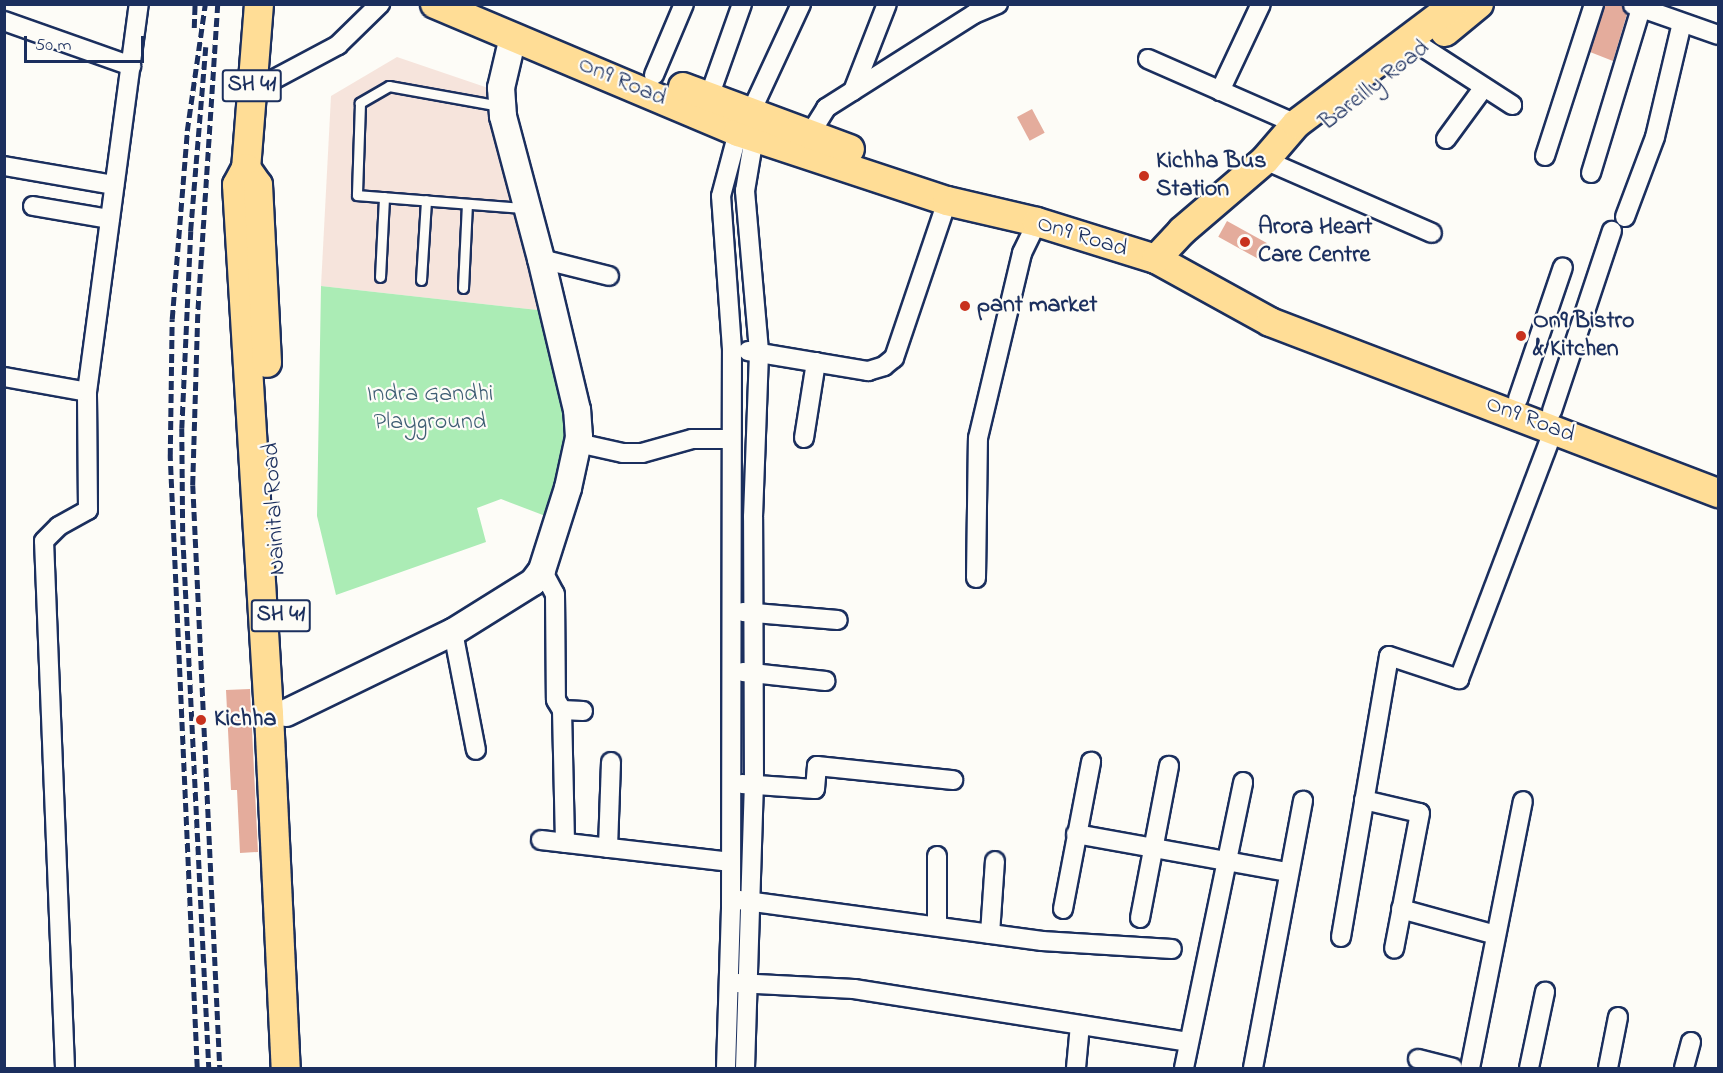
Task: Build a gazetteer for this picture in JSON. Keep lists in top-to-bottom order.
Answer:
{
  "streets": {
    "main road": [
      "On9 Road",
      "SH 41",
      "Bareilly Road",
      "Nainital Road"
    ]
  },
  "crossings": [
    ["On9 Road", "Bareilly Road"]
  ],
  "parks": ["Indra Gandhi Playground"],
  "places": [
    "Kichha Bus Station",
    "Arora Heart Care Centre",
    "pant market",
    "On9 Bistro & Kitchen",
    "Kichha"
  ],
  "scale_bar": "50 m"
}
